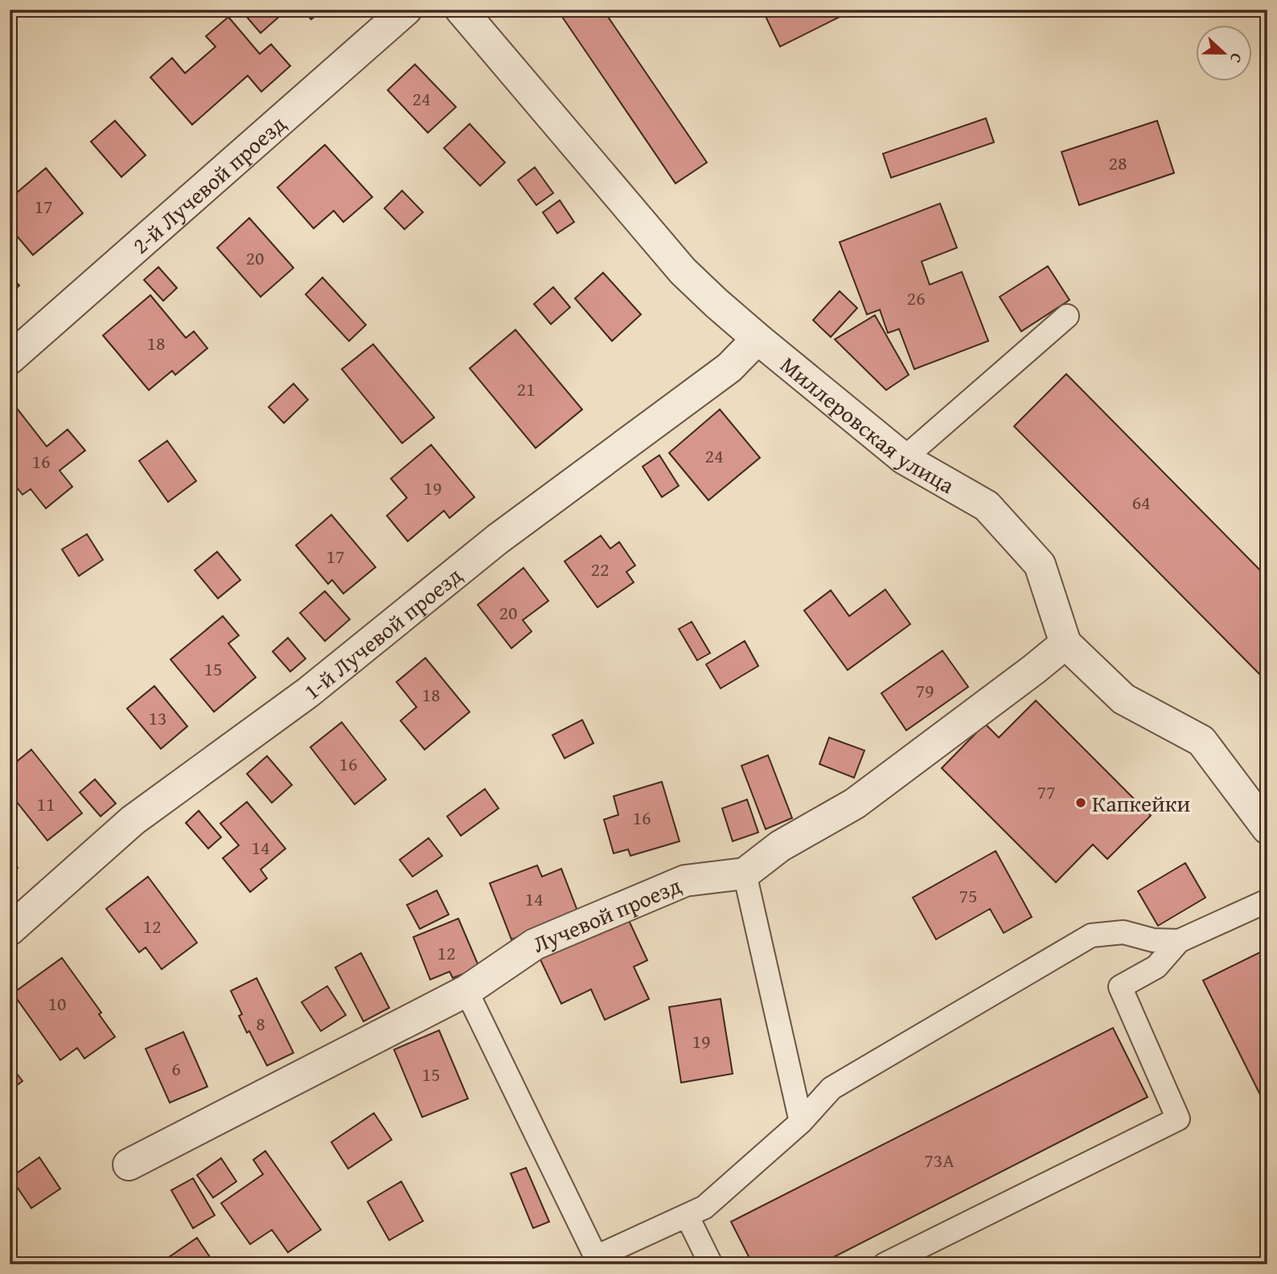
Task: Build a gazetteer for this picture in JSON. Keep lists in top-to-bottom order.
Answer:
{
  "streets": {
    "street": [
      "2-й Лучевой проезд",
      "Миллеровская улица",
      "1-й Лучевой проезд",
      "Лучевой проезд"
    ]
  },
  "crossings": [
    ["Миллеровская улица", "1-й Лучевой проезд"]
  ],
  "places": ["Капкейки"],
  "house_numbers": [
    "24",
    "28",
    "17",
    "20",
    "26",
    "18",
    "21",
    "24",
    "16",
    "19",
    "64",
    "17",
    "22",
    "20",
    "15",
    "79",
    "18",
    "13",
    "16",
    "77",
    "11",
    "16",
    "14",
    "75",
    "14",
    "12",
    "12",
    "10",
    "8",
    "19",
    "6",
    "15",
    "73А"
  ],
  "north": "right"
}
